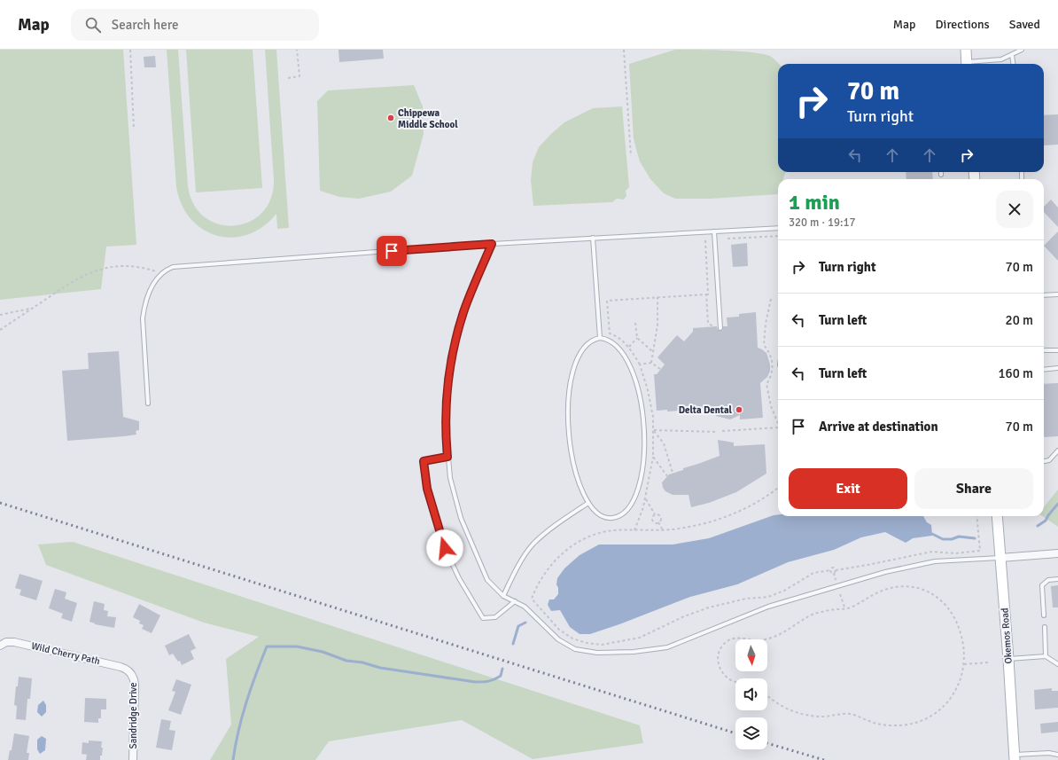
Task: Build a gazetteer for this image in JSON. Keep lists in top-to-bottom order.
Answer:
{
  "streets": {
    "main road": ["Okemos Road"],
    "street": ["Wild Cherry Path", "Sandridge Drive"]
  },
  "crossings": [
    ["Wild Cherry Path", "Sandridge Drive"]
  ],
  "places": ["Chippewa Middle School", "Delta Dental"],
  "north": "bottom",
  "page": {
    "header": "Map",
    "search": "Search here",
    "nav": ["Map", "Directions", "Saved"],
    "turn": ["70 m", "Turn right"],
    "heading": ["1 min", "320 m · 19:17"],
    "list": [
      {
        "name": "Turn right",
        "value": "70 m"
      },
      {
        "name": "Turn left",
        "value": "20 m"
      },
      {
        "name": "Turn left",
        "value": "160 m"
      },
      {
        "name": "Arrive at destination",
        "value": "70 m"
      }
    ],
    "buttons": ["Exit", "Share"]
  }
}
